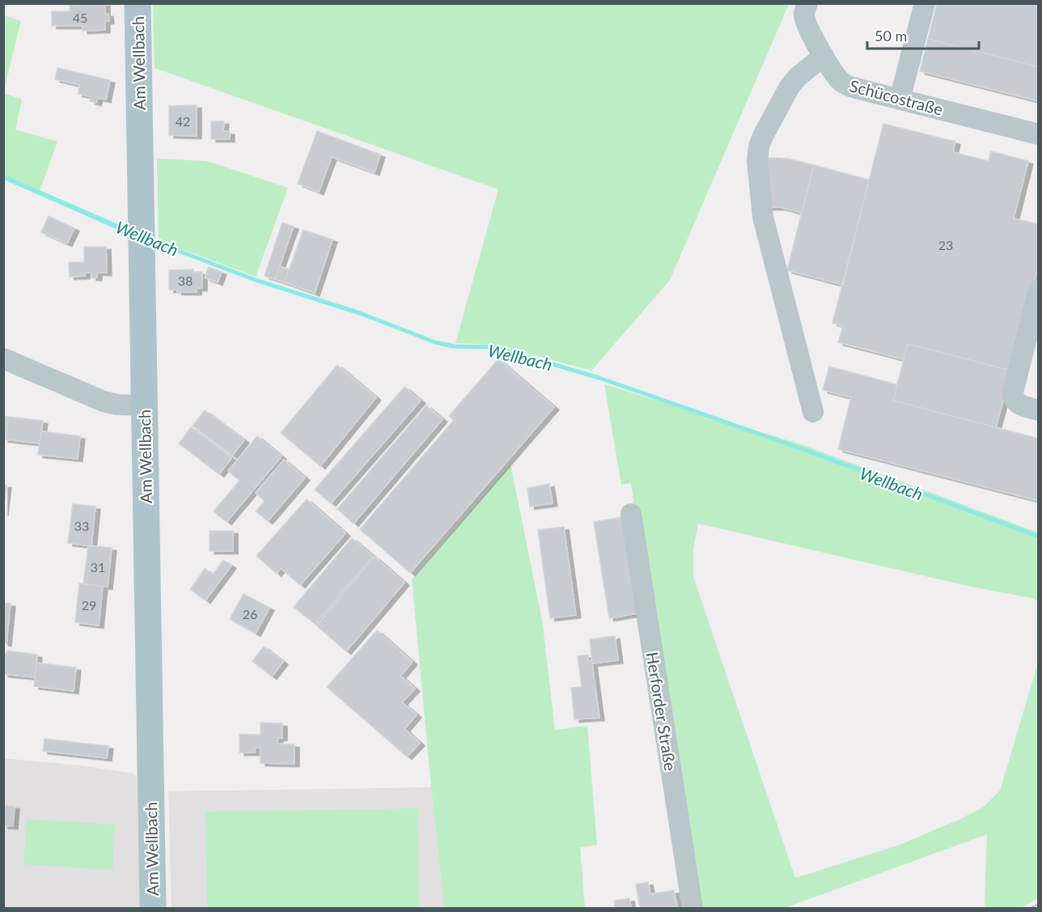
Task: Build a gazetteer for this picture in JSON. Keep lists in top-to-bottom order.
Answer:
{
  "streets": {
    "main road": ["Am Wellbach"],
    "street": ["Schücostraße", "Herforder Straße"]
  },
  "water": ["Wellbach"],
  "house_numbers": [
    "45",
    "42",
    "23",
    "38",
    "33",
    "31",
    "29",
    "26"
  ],
  "scale_bar": "50 m"
}
